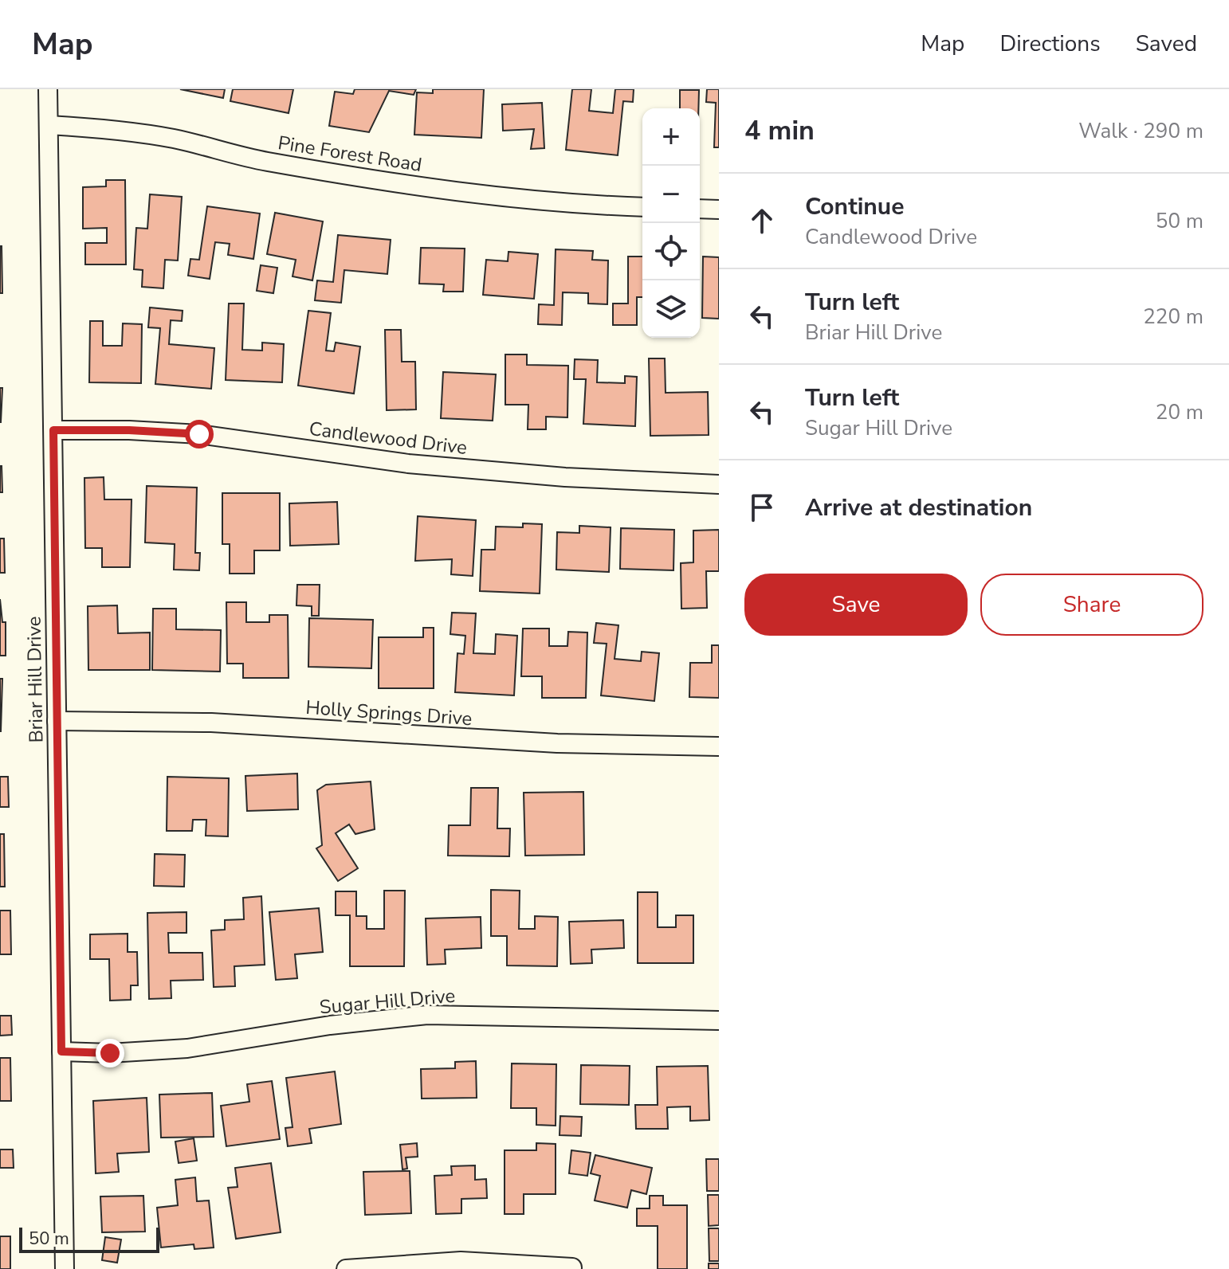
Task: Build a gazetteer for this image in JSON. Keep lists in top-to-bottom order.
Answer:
{
  "streets": {
    "street": [
      "Pine Forest Road",
      "Candlewood Drive",
      "Briar Hill Drive",
      "Holly Springs Drive",
      "Sugar Hill Drive"
    ]
  },
  "crossings": [
    ["Pine Forest Road", "Briar Hill Drive"],
    ["Candlewood Drive", "Briar Hill Drive"],
    ["Briar Hill Drive", "Holly Springs Drive"],
    ["Briar Hill Drive", "Sugar Hill Drive"]
  ],
  "scale_bar": "50 m",
  "page": {
    "header": "Map",
    "nav": ["Map", "Directions", "Saved"],
    "heading": ["4 min", "Walk · 290 m"],
    "map_buttons": ["+", "−"],
    "list": [
      ["Continue", "Candlewood Drive", "50 m"],
      ["Turn left", "Briar Hill Drive", "220 m"],
      ["Turn left", "Sugar Hill Drive", "20 m"],
      "Arrive at destination"
    ],
    "buttons": ["Save", "Share"],
    "scale": "50 m"
  }
}
